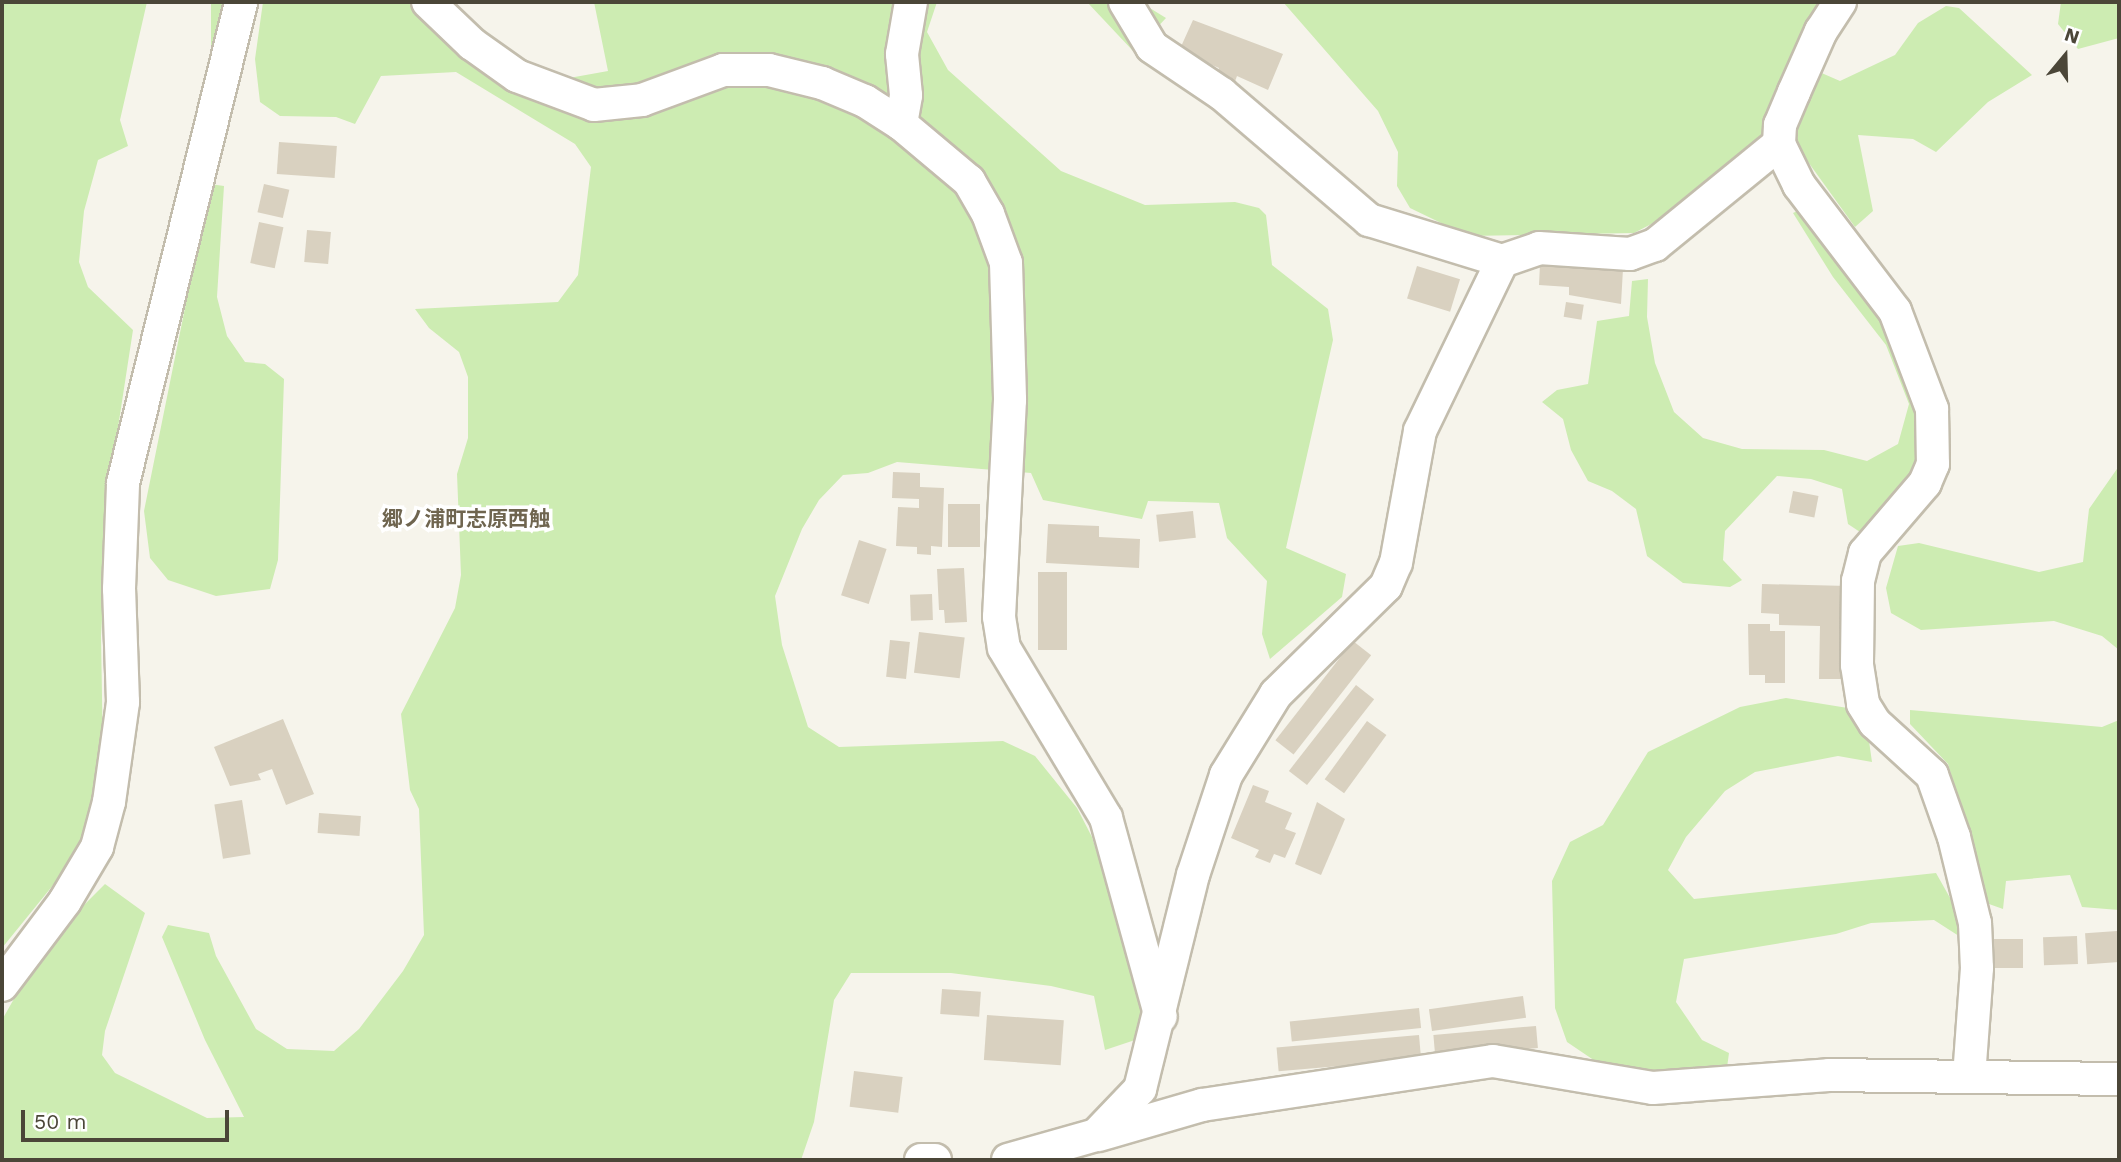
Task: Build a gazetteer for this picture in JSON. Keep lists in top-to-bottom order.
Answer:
{
  "districts": ["郷ノ浦町志原西触"],
  "scale_bar": "50 m",
  "north": "top"
}
